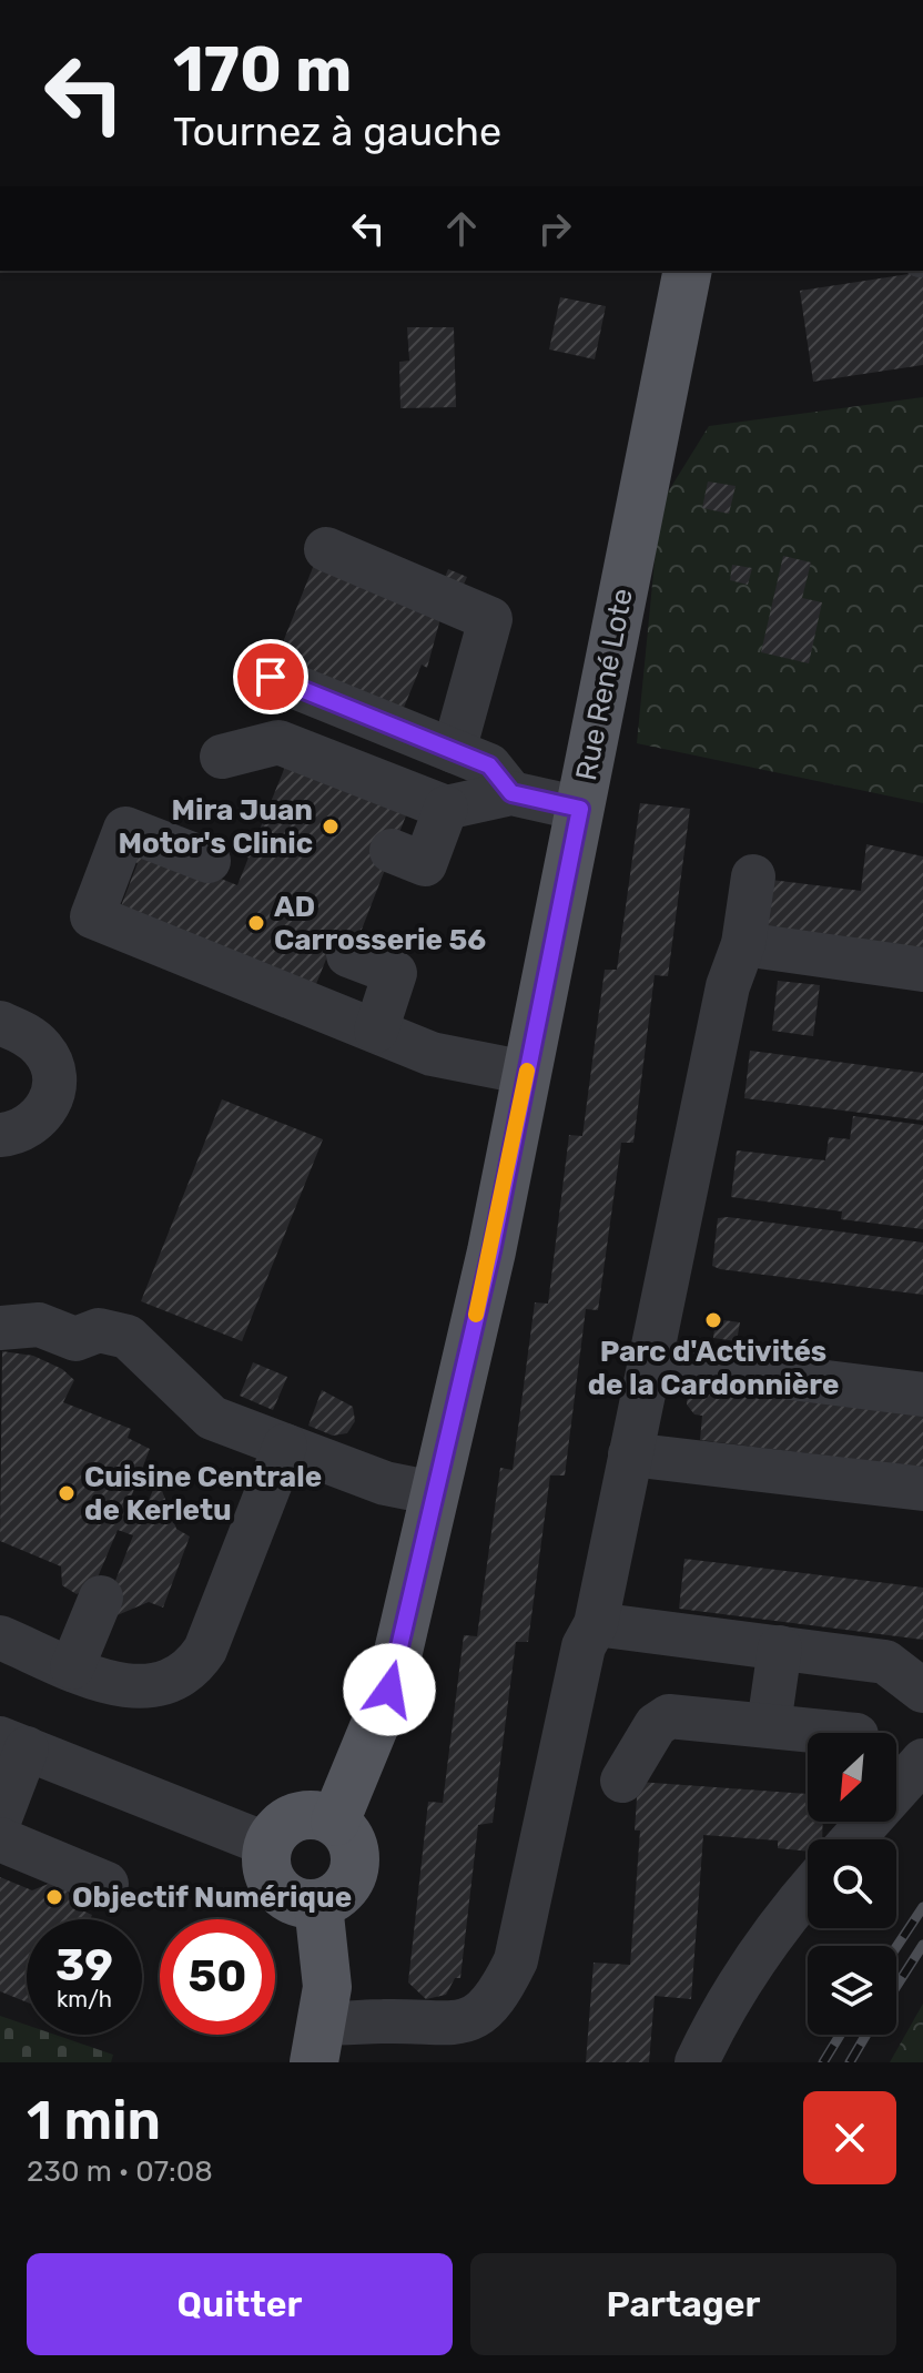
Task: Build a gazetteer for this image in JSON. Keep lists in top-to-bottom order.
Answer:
{
  "streets": {
    "main road": ["Rue René Lote"]
  },
  "places": [
    "Mira Juan Motor's Clinic",
    "AD Carrosserie 56",
    "Parc d'Activités de la Cardonnière",
    "Cuisine Centrale de Kerletu",
    "Objectif Numérique"
  ],
  "north": "bottom left",
  "page": {
    "turn": ["170 m", "Tournez à gauche"],
    "speed": "39 km/h",
    "limit": "50",
    "heading": ["1 min", "230 m · 07:08"],
    "buttons": ["Quitter", "Partager"]
  }
}
